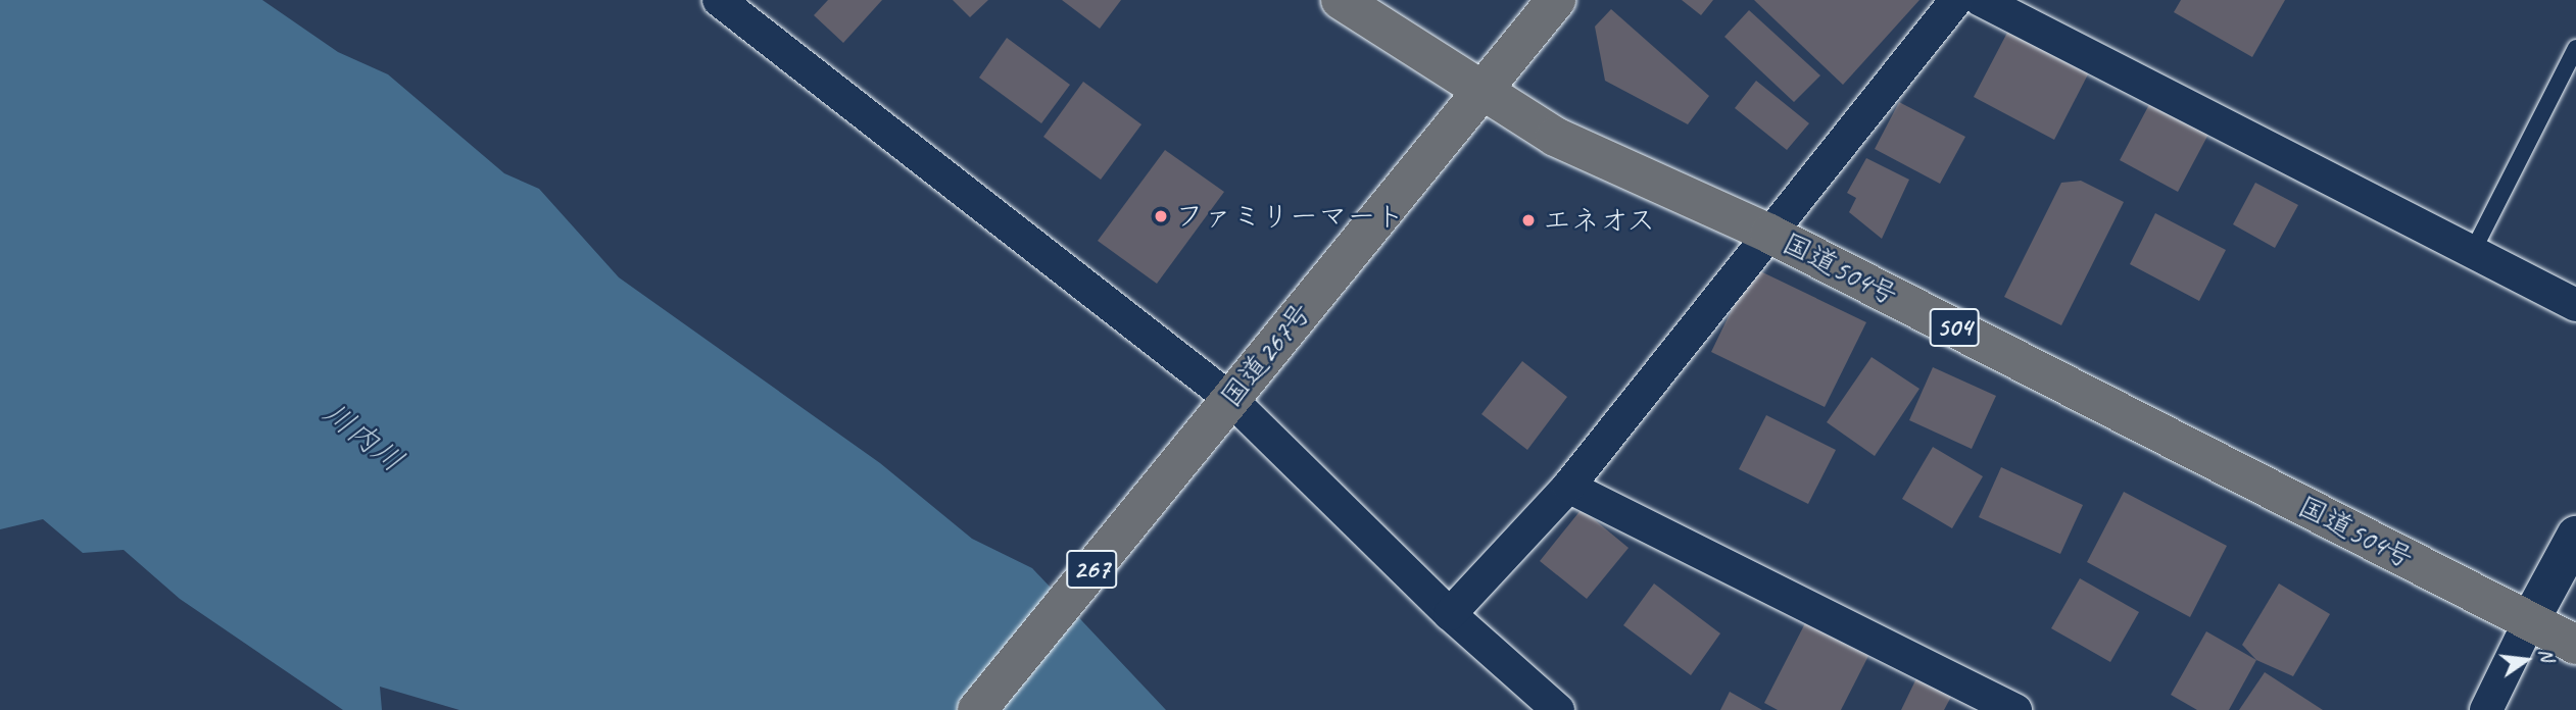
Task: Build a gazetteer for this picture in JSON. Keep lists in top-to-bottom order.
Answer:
{
  "streets": {
    "highway": [
      "国道504号",
      "504",
      "国道267号",
      "267"
    ]
  },
  "crossings": [
    ["国道504号", "国道267号"]
  ],
  "water": ["川内川"],
  "places": ["ファミリーマート", "エネオス"],
  "north": "right"
}
